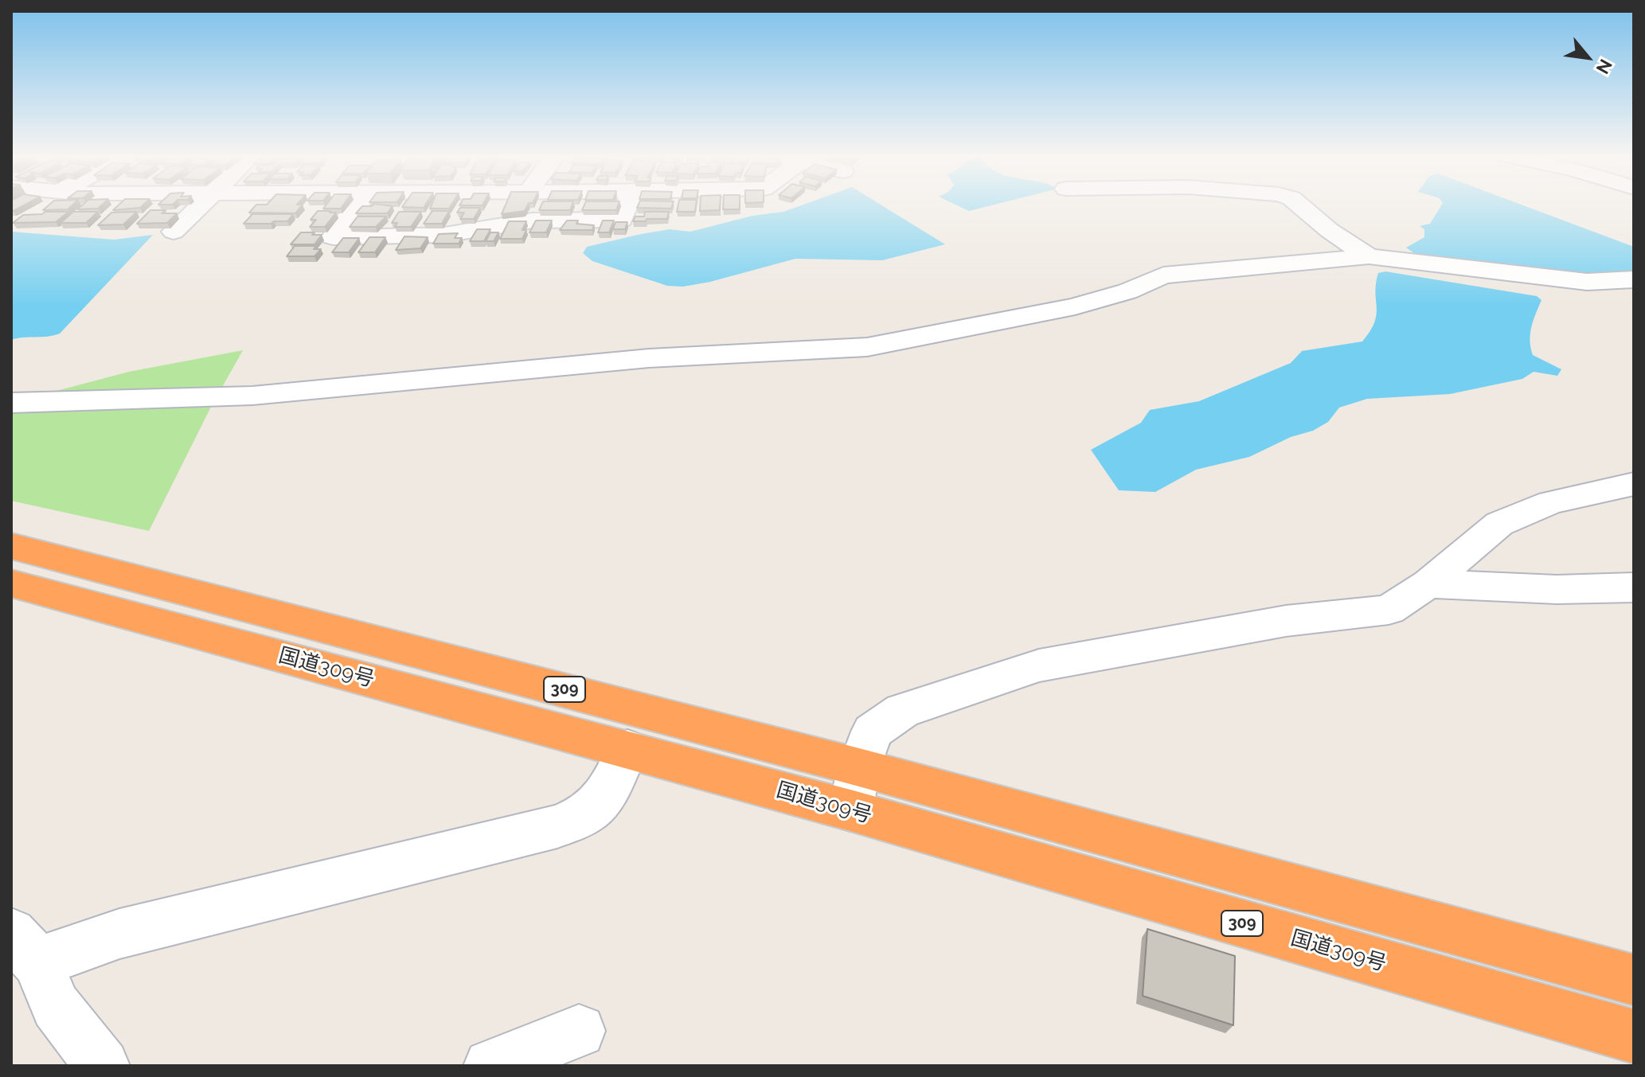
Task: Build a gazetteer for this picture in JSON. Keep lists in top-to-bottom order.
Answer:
{
  "streets": {
    "highway": ["国道309号", "309"]
  },
  "north": "bottom right"
}
